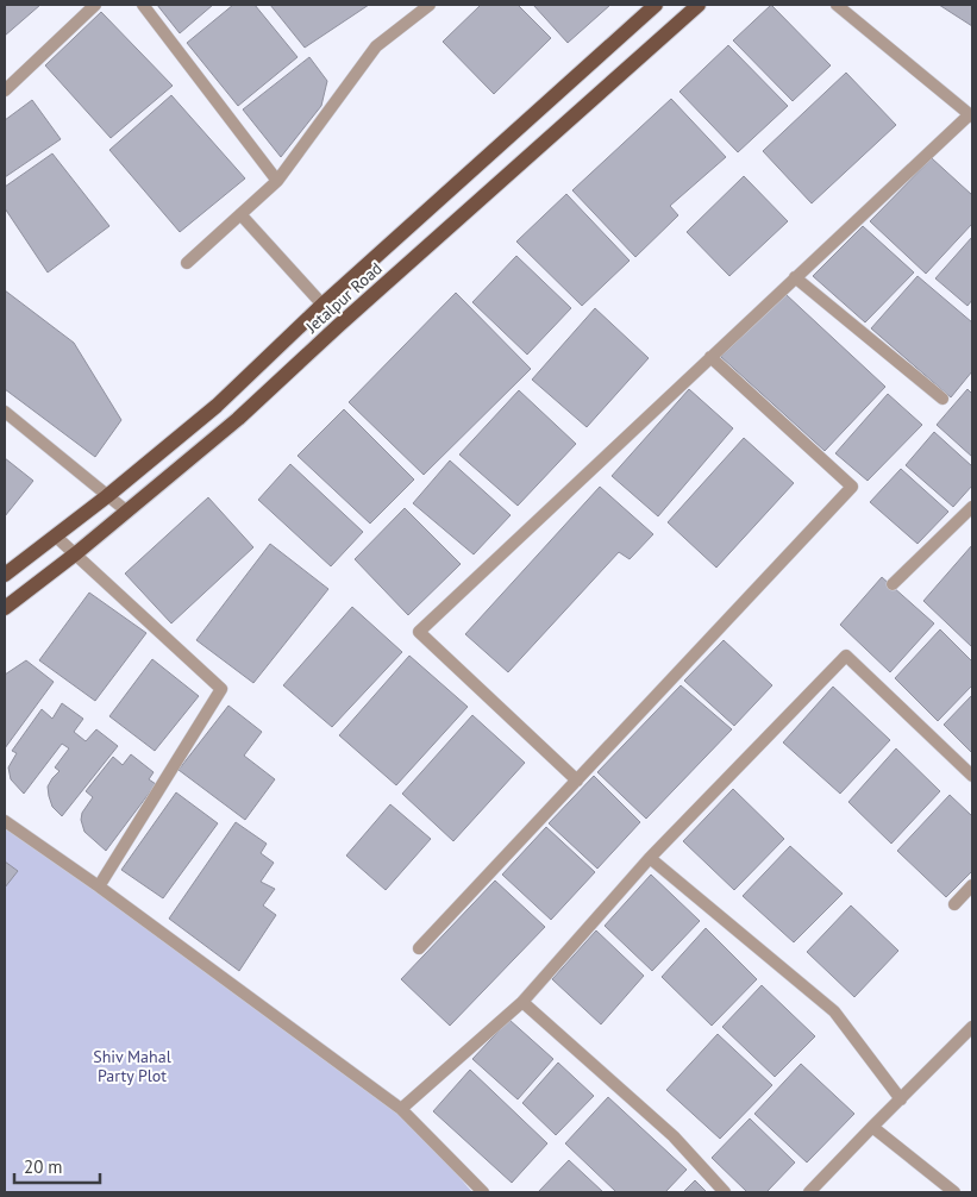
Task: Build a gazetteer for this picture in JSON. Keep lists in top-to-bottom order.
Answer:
{
  "streets": {
    "main road": ["Jetalpur Road"]
  },
  "parks": ["Shiv Mahal Party Plot"],
  "scale_bar": "20 m"
}
